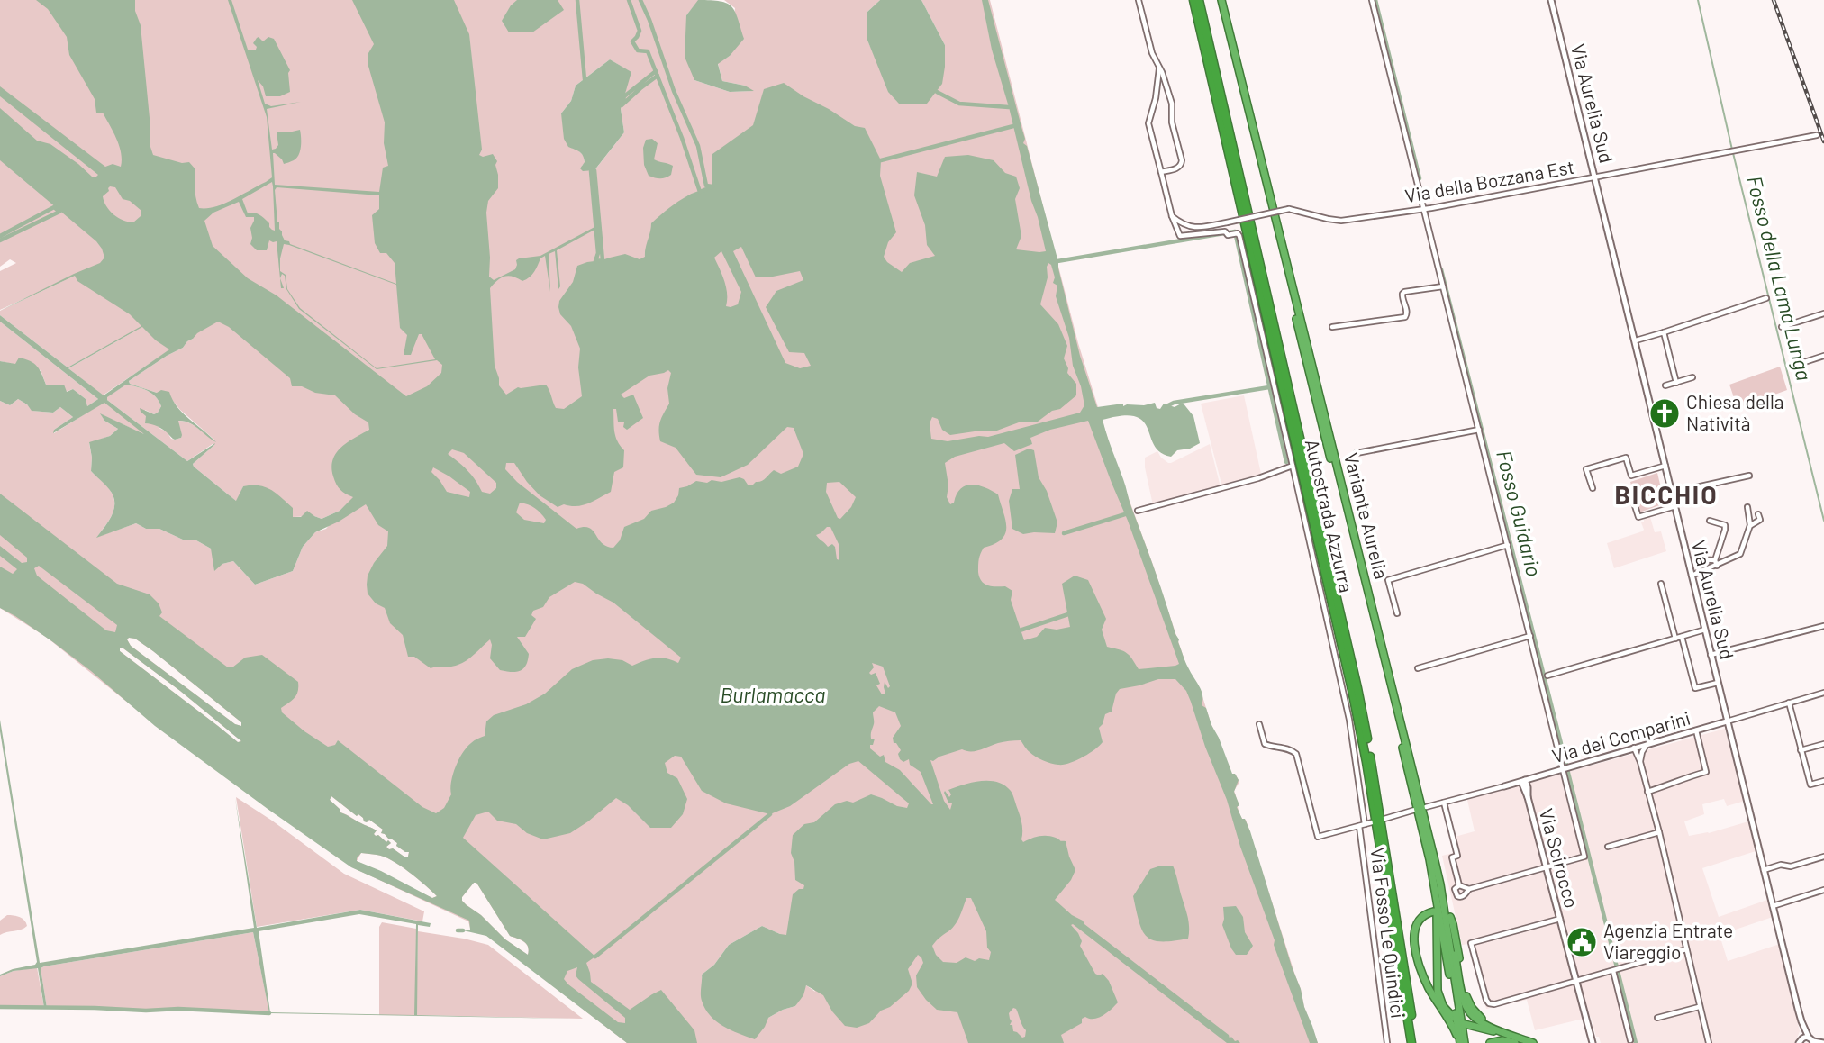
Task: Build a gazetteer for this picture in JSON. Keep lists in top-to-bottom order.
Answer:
{
  "streets": {
    "highway": ["Autostrada Azzurra", "Variante Aurelia"],
    "main road": ["Via Aurelia Sud", "Via dei Comparini", "Via Scirocco"],
    "street": ["Via della Bozzana Est", "Via Fosso Le Quindici"]
  },
  "crossings": [
    ["Via Aurelia Sud", "Via della Bozzana Est"],
    ["Via Aurelia Sud", "Via dei Comparini"],
    ["Via della Bozzana Est", "Via Fosso Le Quindici"],
    ["Via dei Comparini", "Via Scirocco"]
  ],
  "districts": ["BICCHIO"],
  "water": ["Fosso della Lama Lunga", "Fosso Guidario", "Burlamacca"],
  "places": {
    "church": ["Chiesa della Natività"],
    "public building": ["Agenzia Entrate Viareggio"]
  }
}
